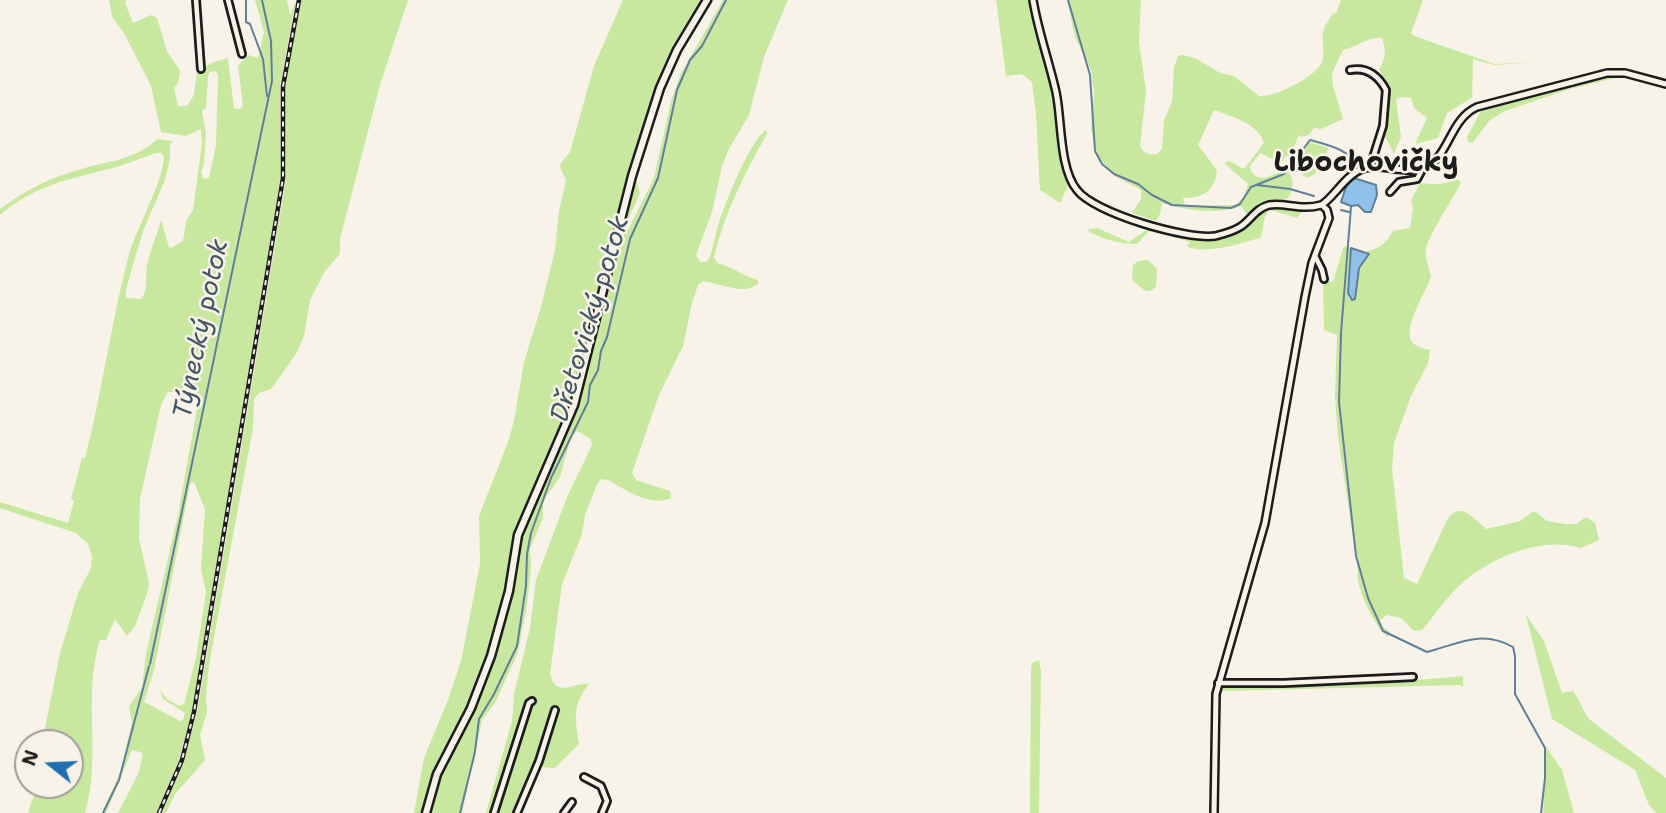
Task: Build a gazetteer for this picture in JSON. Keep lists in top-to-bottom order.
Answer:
{
  "districts": ["Libochovičky"],
  "water": ["Dřetovický potok", "Týnecký potok"],
  "north": "left"
}
